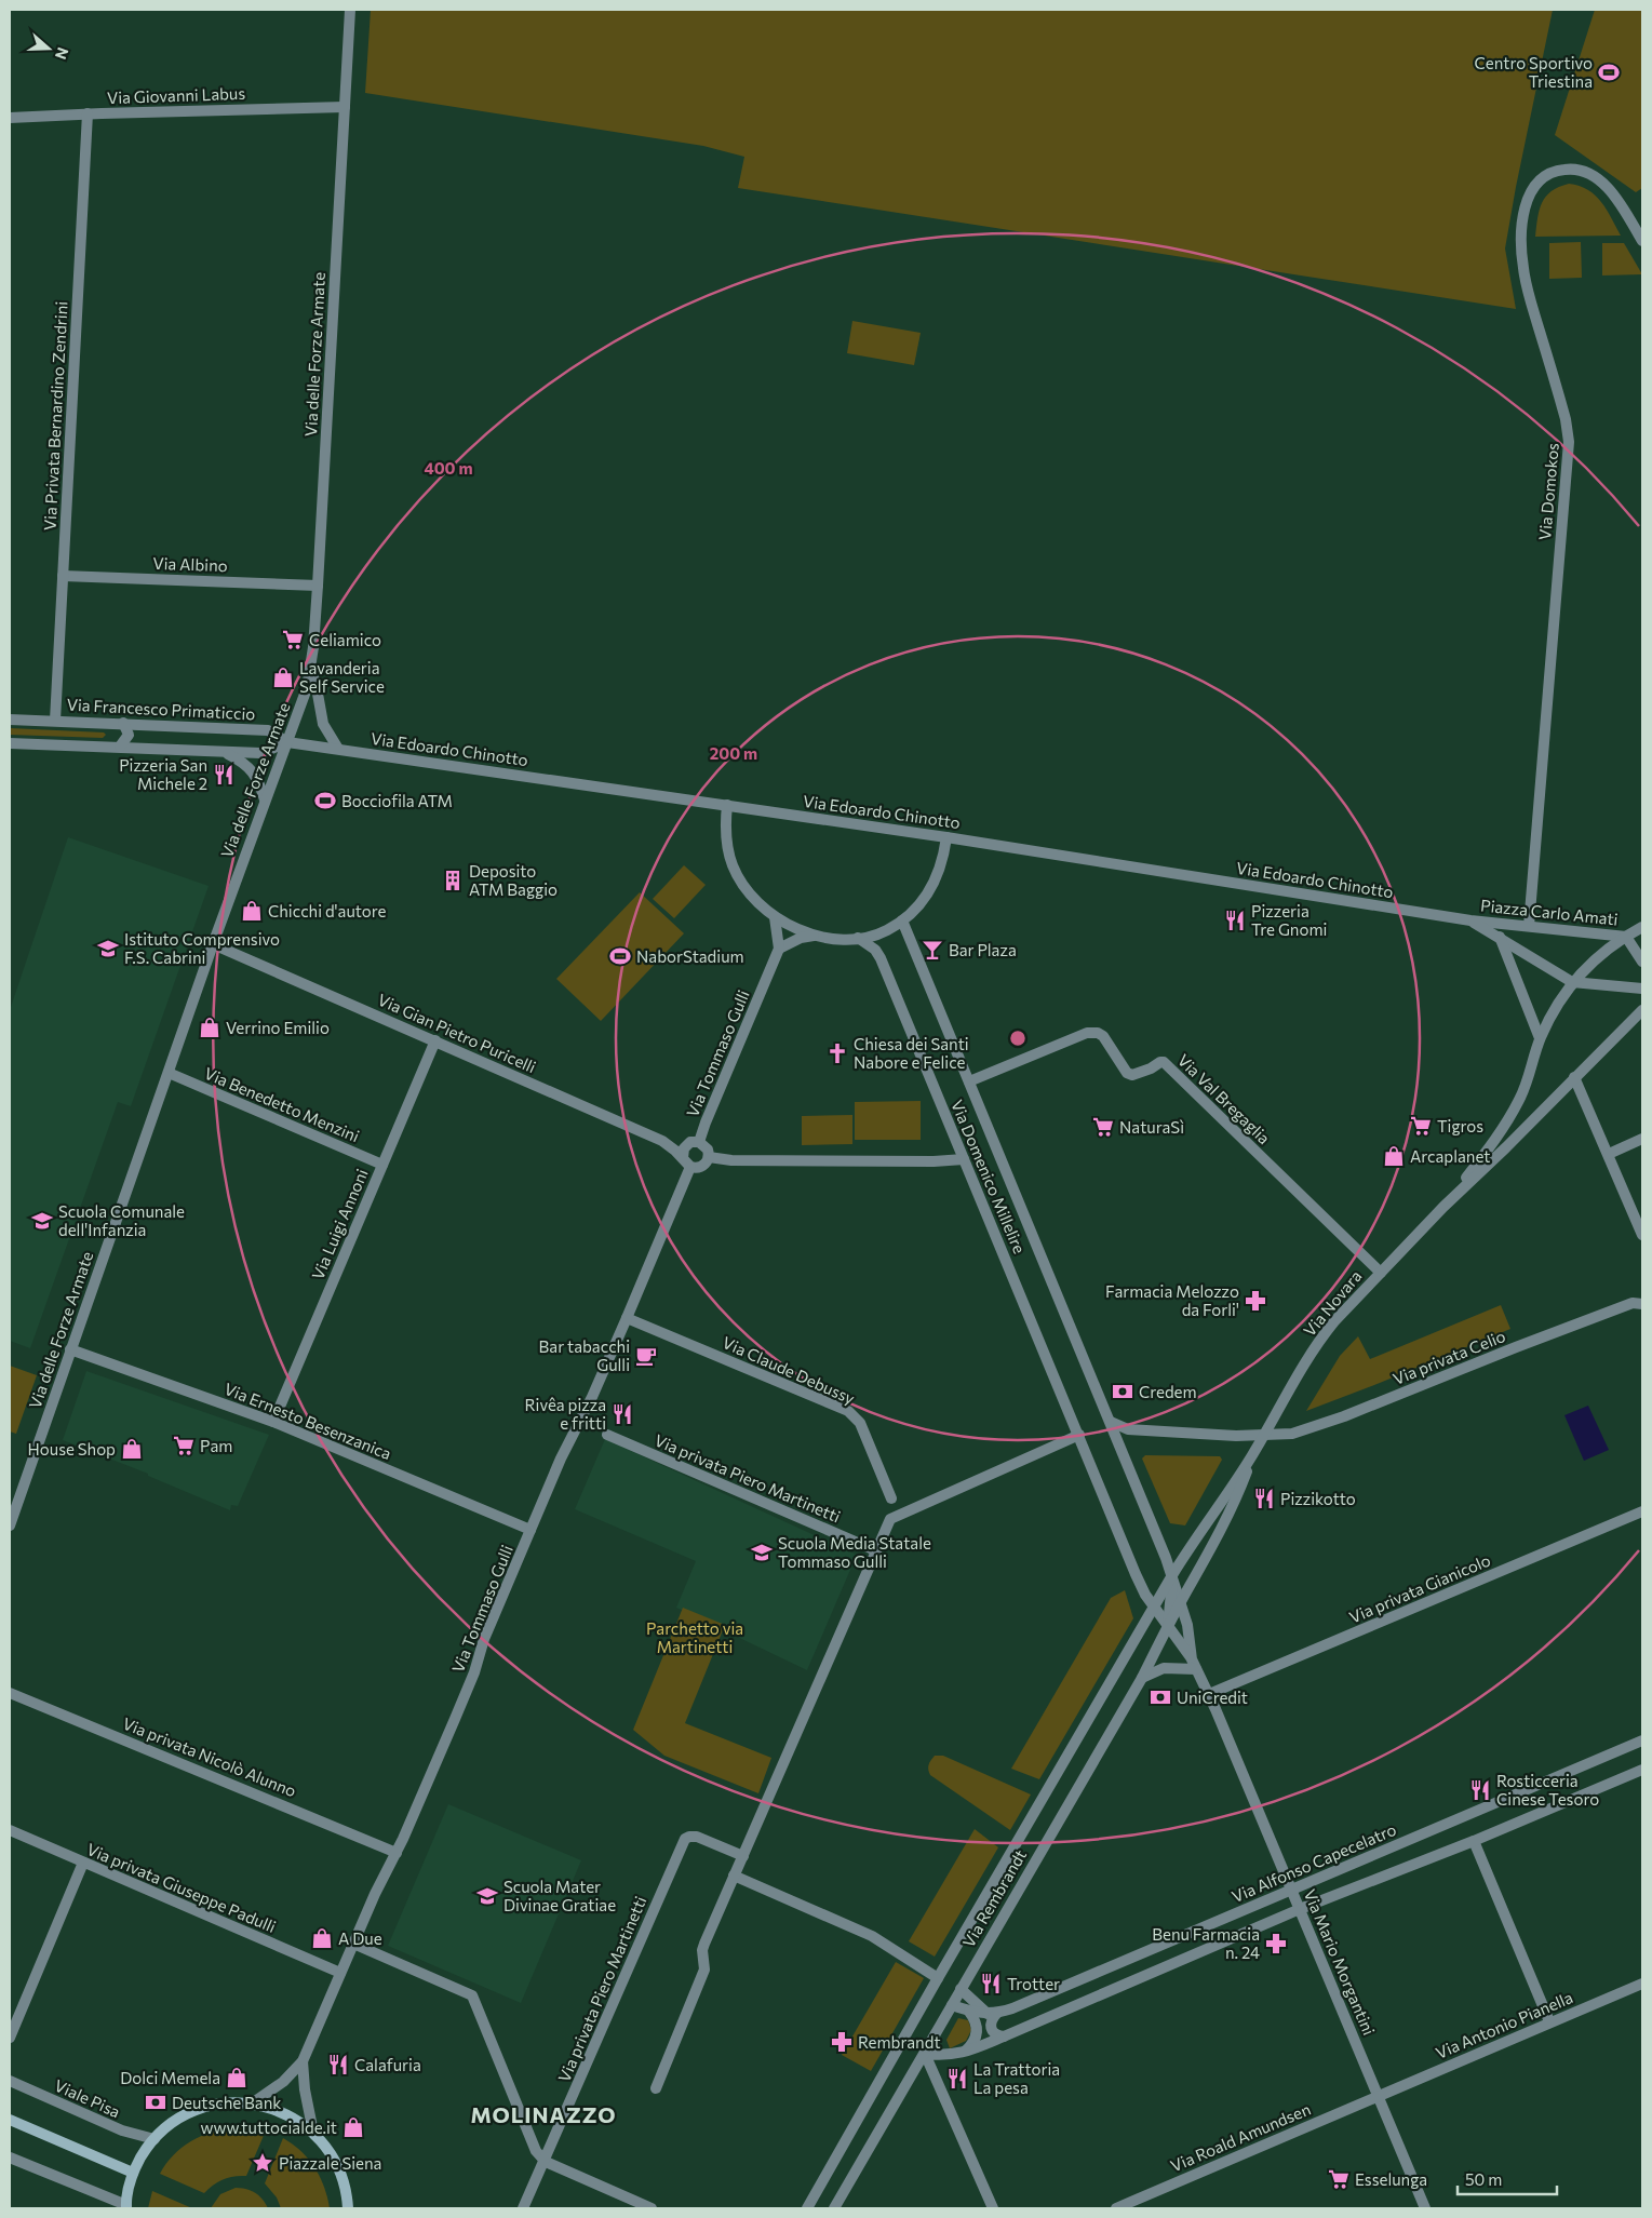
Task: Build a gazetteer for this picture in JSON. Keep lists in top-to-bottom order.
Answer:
{
  "streets": {
    "street": [
      "Via Giovanni Labus",
      "Via delle Forze Armate",
      "Via Privata Bernardino Zendrini",
      "Via Domokos",
      "Via Albino",
      "Via Francesco Primaticcio",
      "Via Edoardo Chinotto",
      "Piazza Carlo Amati",
      "Via Gian Pietro Puricelli",
      "Via Tommaso Gulli",
      "Via Val Bregaglia",
      "Via Benedetto Menzini",
      "Via Domenico Millelire",
      "Via Luigi Annoni",
      "Via Novara",
      "Via privata Celio",
      "Via Claude Debussy",
      "Via Ernesto Besenzanica",
      "Via privata Piero Martinetti",
      "Via privata Gianicolo",
      "Via privata Nicolò Alunno",
      "Via Alfonso Capecelatro",
      "Via privata Giuseppe Padulli",
      "Via Rembrandt",
      "Via Mario Morgantini",
      "Via Antonio Pianella",
      "Viale Pisa",
      "Via Roald Amundsen"
    ]
  },
  "crossings": [
    ["Via Giovanni Labus", "Via delle Forze Armate"],
    ["Via Giovanni Labus", "Via Privata Bernardino Zendrini"],
    ["Via delle Forze Armate", "Via Albino"],
    ["Via delle Forze Armate", "Via Francesco Primaticcio"],
    ["Via delle Forze Armate", "Via Edoardo Chinotto"],
    ["Via delle Forze Armate", "Via Gian Pietro Puricelli"],
    ["Via delle Forze Armate", "Via Benedetto Menzini"],
    ["Via delle Forze Armate", "Via Ernesto Besenzanica"],
    ["Via Privata Bernardino Zendrini", "Via Albino"],
    ["Via Privata Bernardino Zendrini", "Via Francesco Primaticcio"],
    ["Via Domokos", "Piazza Carlo Amati"],
    ["Via Francesco Primaticcio", "Via Edoardo Chinotto"],
    ["Via Edoardo Chinotto", "Piazza Carlo Amati"],
    ["Piazza Carlo Amati", "Via Novara"],
    ["Via Gian Pietro Puricelli", "Via Tommaso Gulli"],
    ["Via Gian Pietro Puricelli", "Via Luigi Annoni"],
    ["Via Tommaso Gulli", "Via Claude Debussy"],
    ["Via Tommaso Gulli", "Via Ernesto Besenzanica"],
    ["Via Tommaso Gulli", "Via privata Nicolò Alunno"],
    ["Via Tommaso Gulli", "Via privata Giuseppe Padulli"],
    ["Via Val Bregaglia", "Via Domenico Millelire"],
    ["Via Val Bregaglia", "Via Novara"],
    ["Via Benedetto Menzini", "Via Luigi Annoni"],
    ["Via Domenico Millelire", "Via privata Celio"],
    ["Via Domenico Millelire", "Via Rembrandt"],
    ["Via Domenico Millelire", "Via Mario Morgantini"],
    ["Via Luigi Annoni", "Via Ernesto Besenzanica"],
    ["Via Novara", "Via privata Celio"],
    ["Via Novara", "Via Rembrandt"],
    ["Via privata Gianicolo", "Via Mario Morgantini"],
    ["Via Alfonso Capecelatro", "Via Rembrandt"],
    ["Via Alfonso Capecelatro", "Via Mario Morgantini"],
    ["Via Rembrandt", "Via Mario Morgantini"],
    ["Via Mario Morgantini", "Via Antonio Pianella"],
    ["Via Mario Morgantini", "Via Roald Amundsen"],
    ["Via Antonio Pianella", "Via Roald Amundsen"]
  ],
  "districts": ["MOLINAZZO"],
  "parks": ["Parchetto via Martinetti"],
  "places": {
    "sports": ["Centro Sportivo Triestina", "Bocciofila ATM", "NaborStadium"],
    "supermarket": [
      "Celiamico",
      "Tigros",
      "NaturaSì",
      "Pam",
      "Esselunga"
    ],
    "shop": [
      "Lavanderia Self Service",
      "Chicchi d'autore",
      "Verrino Emilio",
      "Arcaplanet",
      "House Shop",
      "A Due",
      "Dolci Memela",
      "www.tuttocialde.it"
    ],
    "restaurant": [
      "Pizzeria San Michele 2",
      "Pizzeria Tre Gnomi",
      "Rivêa pizza e fritti",
      "Pizzikotto",
      "Rosticceria Cinese Tesoro",
      "Trotter",
      "Calafuria",
      "La Trattoria La pesa"
    ],
    "building": ["Deposito ATM Baggio"],
    "school or university": [
      "Istituto Comprensivo F.S. Cabrini",
      "Scuola Comunale dell'Infanzia",
      "Scuola Media Statale Tommaso Gulli",
      "Scuola Mater Divinae Gratiae"
    ],
    "bar": ["Bar Plaza"],
    "church": ["Chiesa dei Santi Nabore e Felice"],
    "pharmacy": ["Farmacia Melozzo da Forli'", "Benu Farmacia n. 24", "Rembrandt"],
    "cafe": ["Bar tabacchi Gulli"],
    "bank": ["Credem", "UniCredit", "Deutsche Bank"],
    "place": ["Piazzale Siena"]
  },
  "scale_bar": "50 m",
  "north": "right",
  "rings": ["400 m", "200 m"]
}
